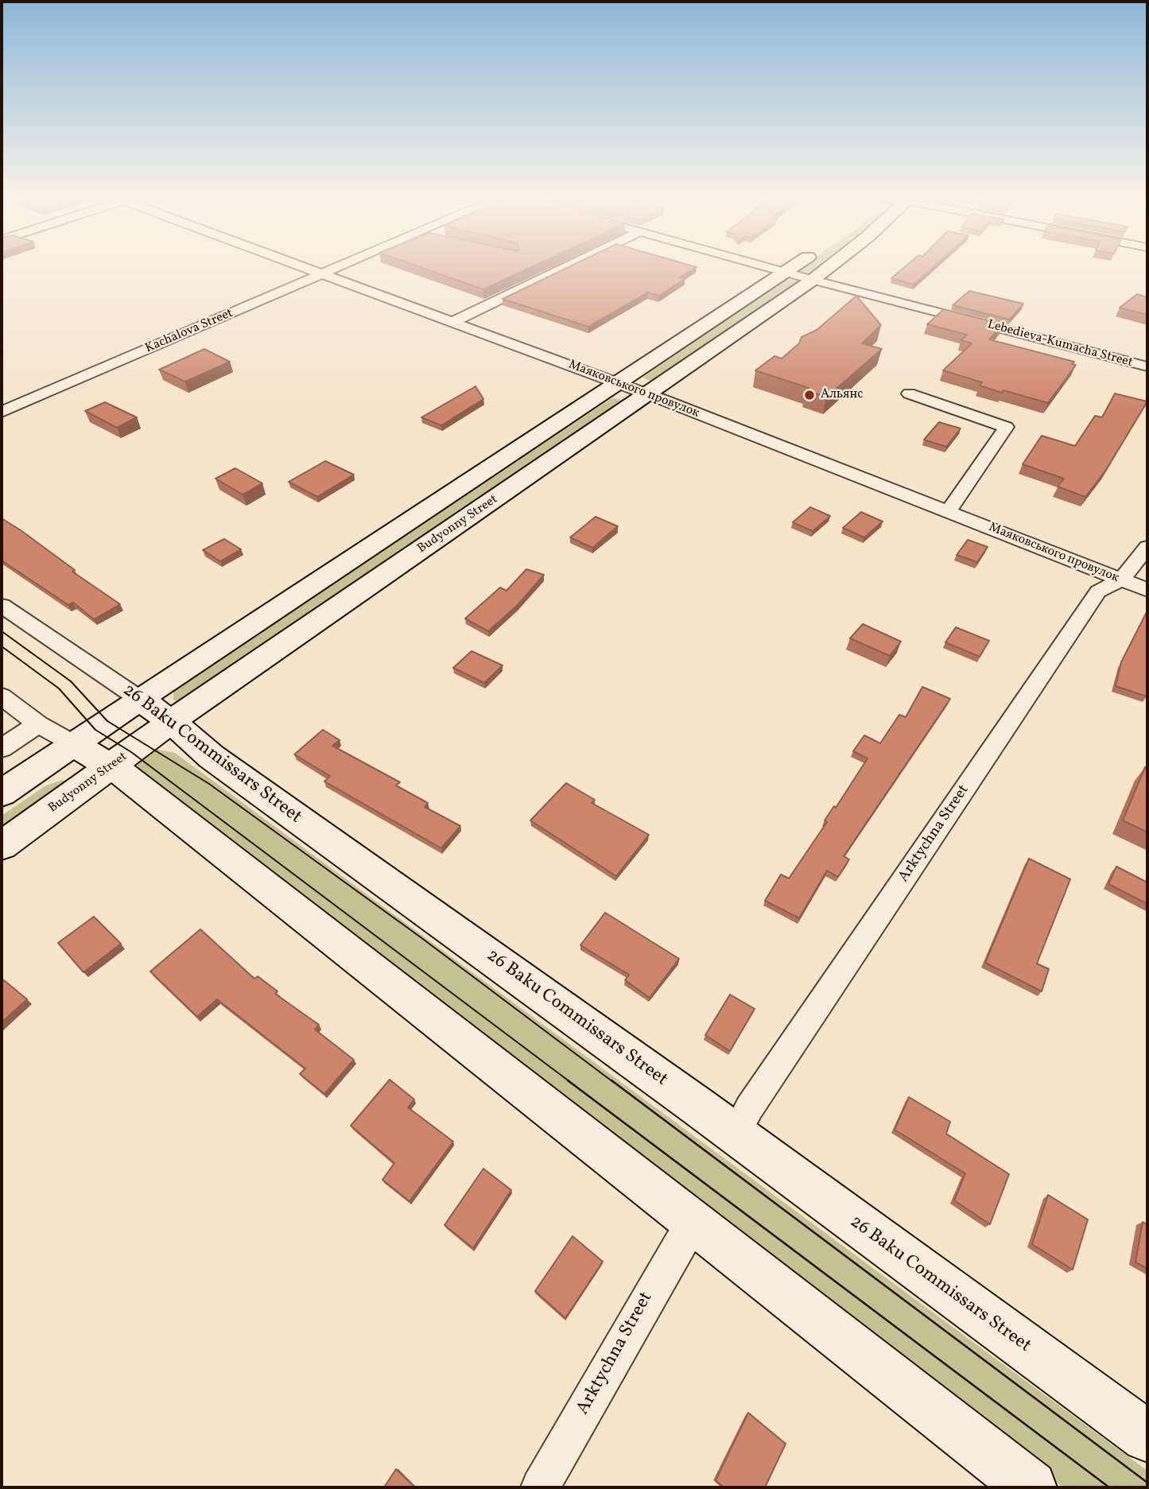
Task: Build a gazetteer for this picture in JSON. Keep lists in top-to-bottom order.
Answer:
{
  "streets": {
    "main road": ["Budyonny Street", "26 Baku Commissars Street"],
    "street": [
      "Kachalova Street",
      "Lebedieva-Kumacha Street",
      "Маяковського провулок",
      "Arktychna Street"
    ]
  },
  "crossings": [
    ["Kachalova Street", "Маяковського провулок"],
    ["Lebedieva-Kumacha Street", "Budyonny Street"],
    ["Маяковського провулок", "Budyonny Street"],
    ["Маяковського провулок", "Arktychna Street"],
    ["Budyonny Street", "26 Baku Commissars Street"],
    ["26 Baku Commissars Street", "Arktychna Street"]
  ],
  "places": ["Альянс"]
}
